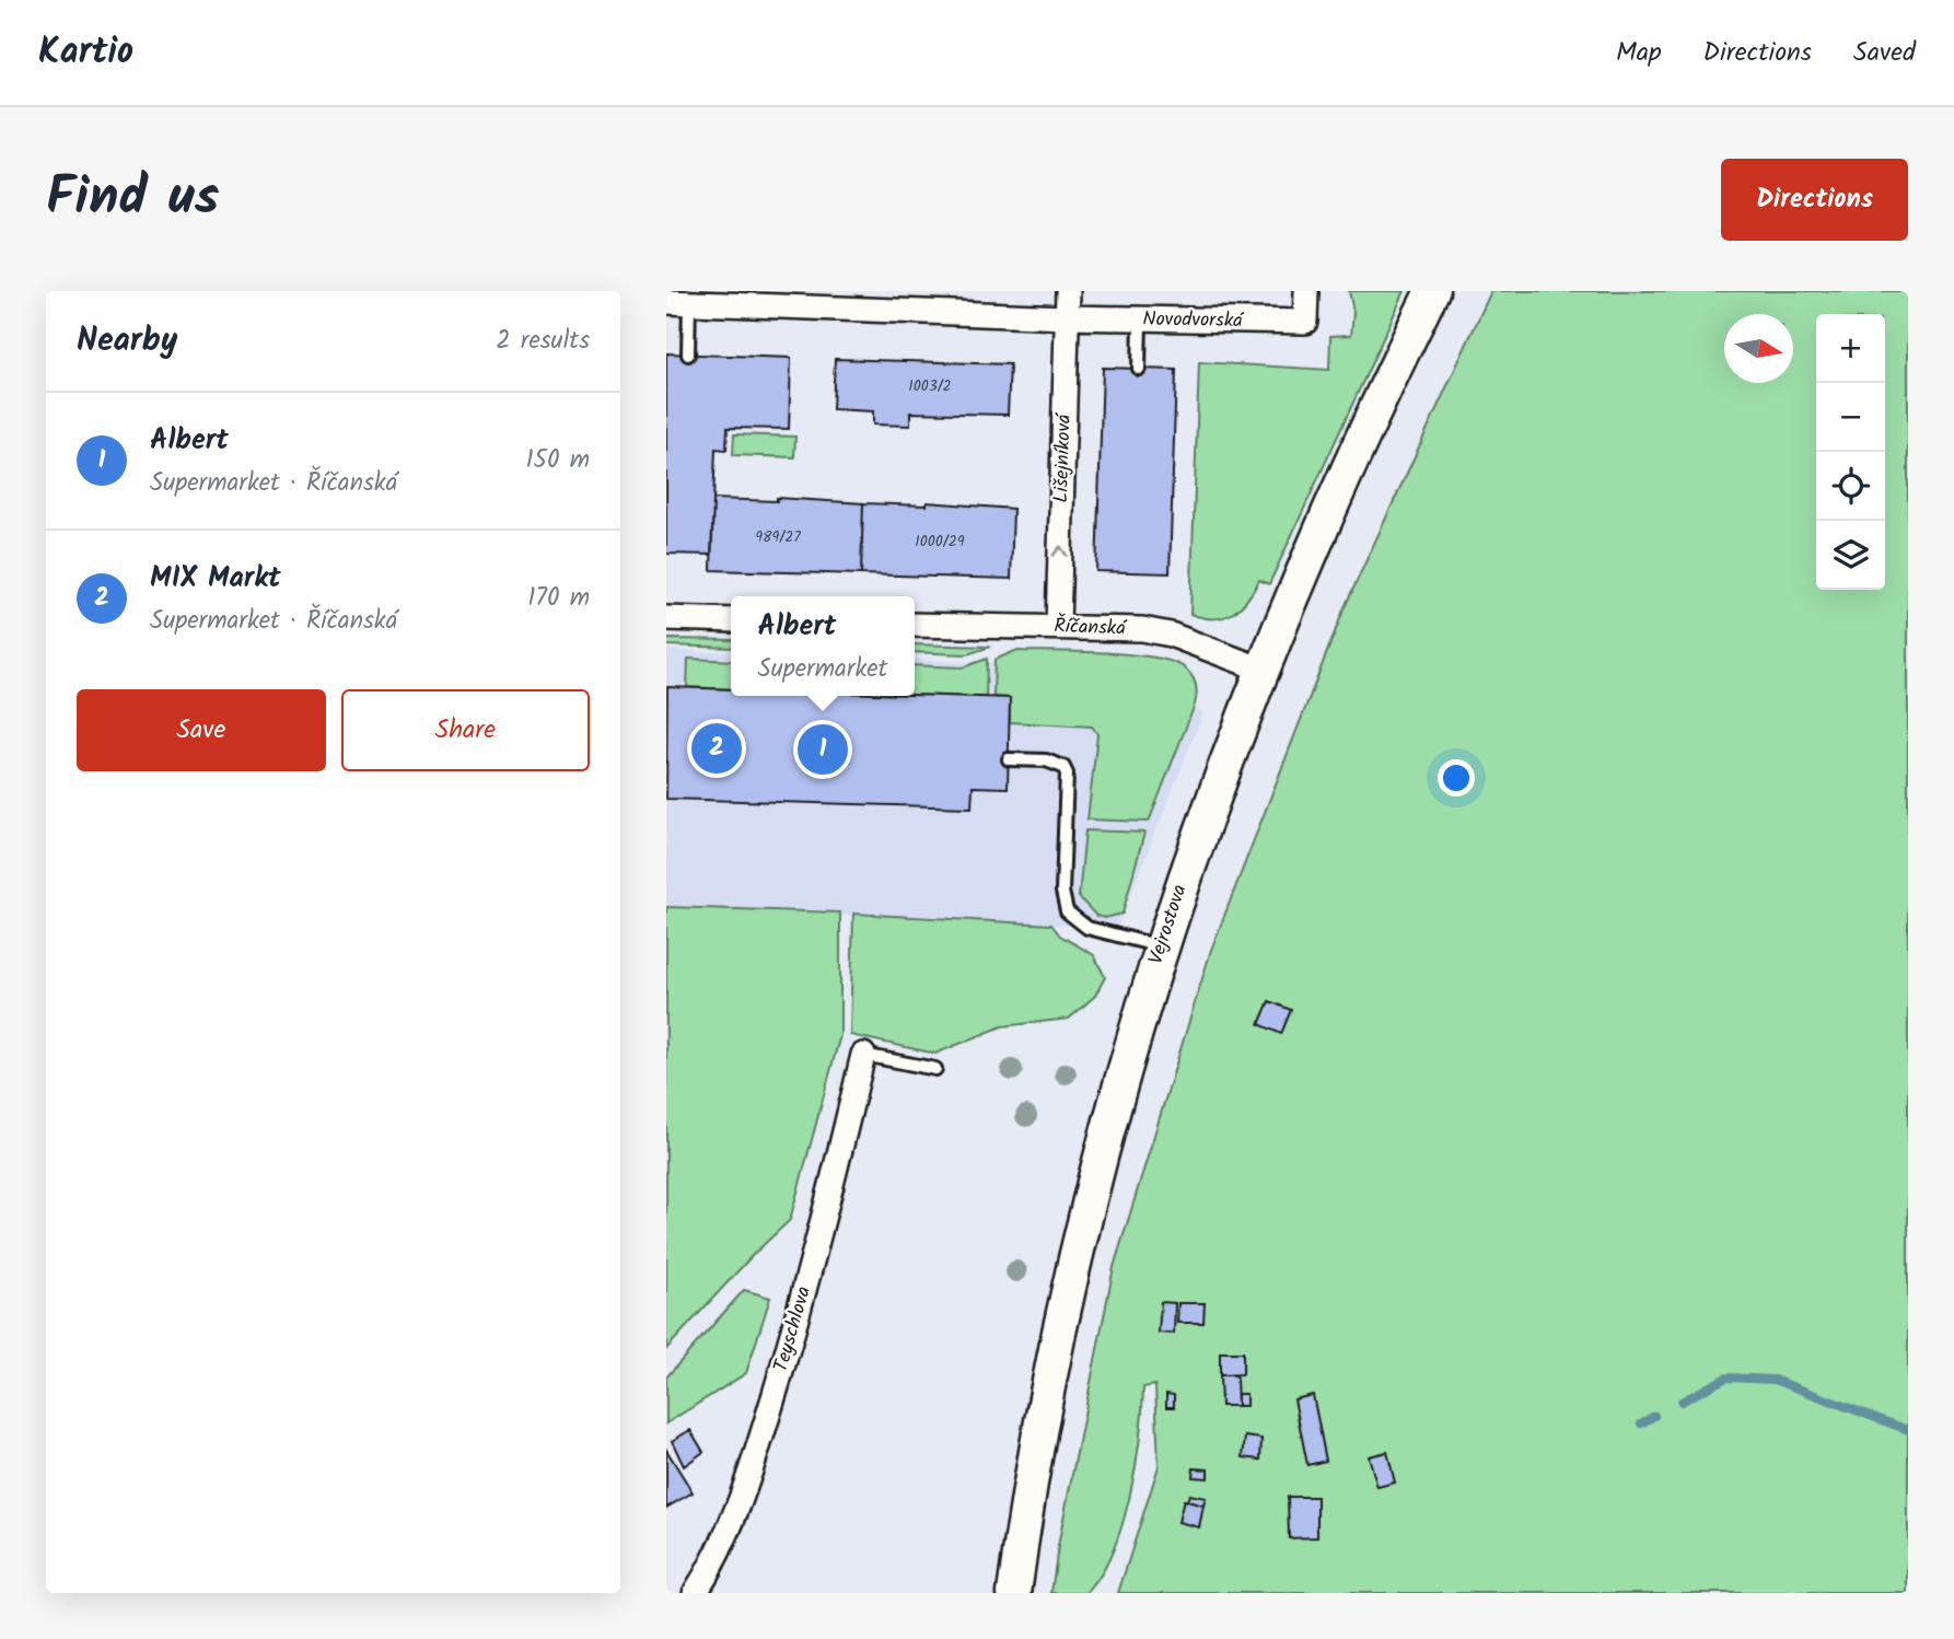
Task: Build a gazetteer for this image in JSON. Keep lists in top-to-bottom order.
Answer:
{
  "streets": {
    "street": [
      "Novodvorská",
      "Lišejníková",
      "Říčanská",
      "Vejrostova",
      "Teyschlova"
    ]
  },
  "crossings": [
    ["Novodvorská", "Lišejníková"],
    ["Lišejníková", "Říčanská"],
    ["Říčanská", "Vejrostova"]
  ],
  "one_way": ["Lišejníková"],
  "house_numbers": ["1003/2", "989/27", "1000/29"],
  "north": "right",
  "page": {
    "header": "Kartio",
    "nav": ["Map", "Directions", "Saved"],
    "title": "Find us",
    "buttons": [
      "Directions",
      ["Save", "Share"]
    ],
    "heading": ["Nearby", "2 results"],
    "map_buttons": ["+", "−"],
    "list": [
      {
        "mark": "1",
        "name": "Albert",
        "note": "Supermarket · Říčanská",
        "value": "150 m"
      },
      {
        "mark": "2",
        "name": "MIX Markt",
        "note": "Supermarket · Říčanská",
        "value": "170 m"
      }
    ],
    "popup": ["Albert", "Supermarket"],
    "pins": ["2", "1"]
  }
}
